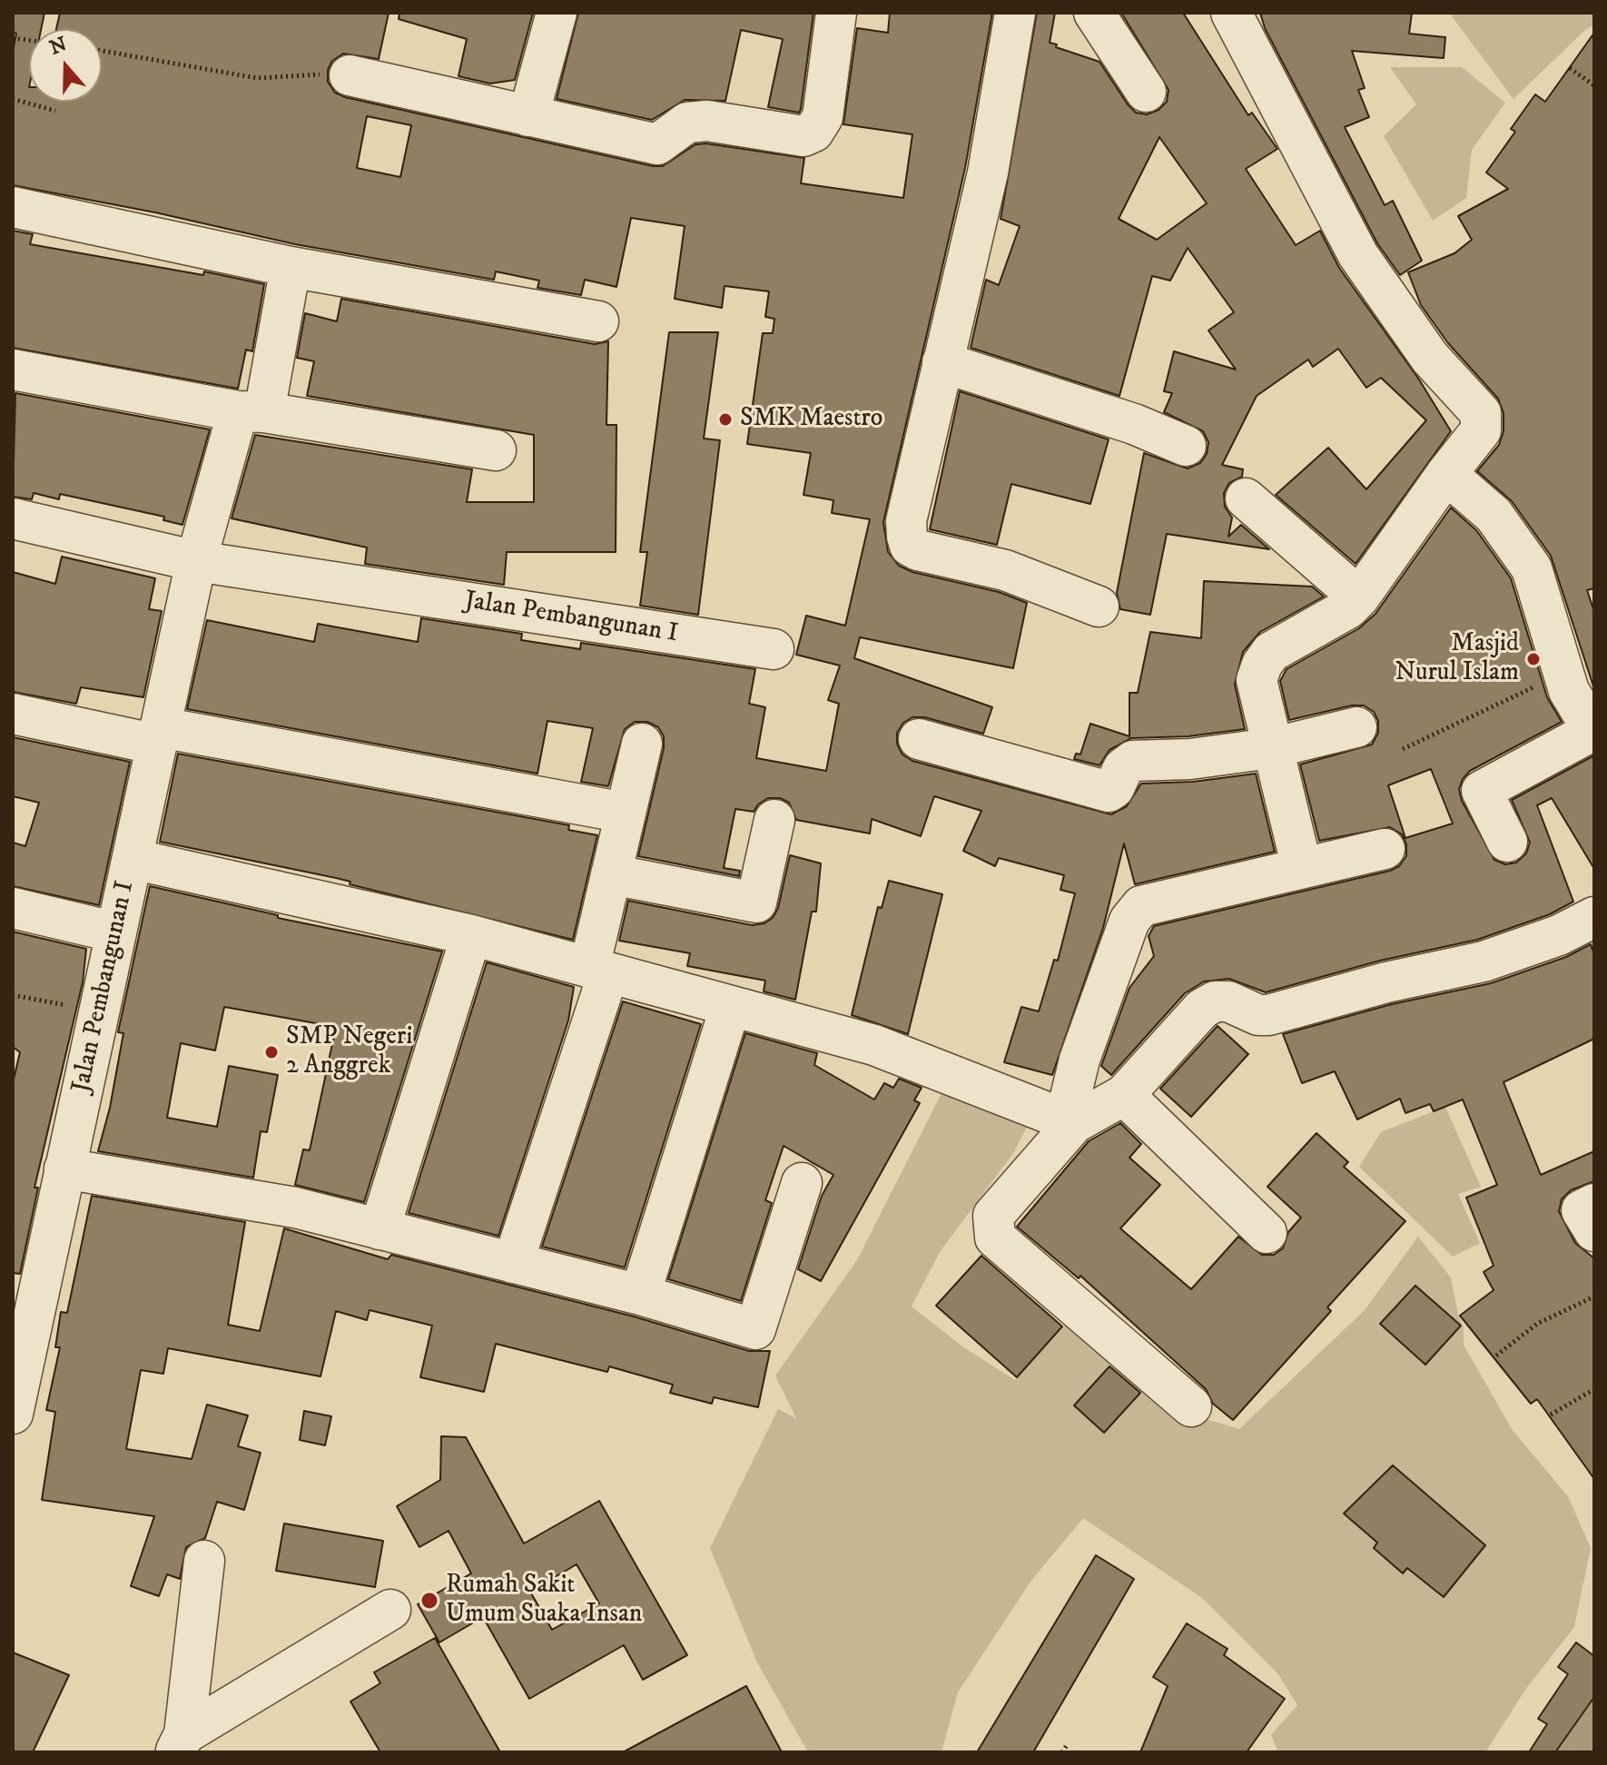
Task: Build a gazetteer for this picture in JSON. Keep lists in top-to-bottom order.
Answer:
{
  "streets": {
    "street": ["Jalan Pembangunan I"]
  },
  "places": [
    "SMK Maestro",
    "Masjid Nurul Islam",
    "SMP Negeri 2 Anggrek",
    "Rumah Sakit Umum Suaka Insan"
  ],
  "north": "top"
}
